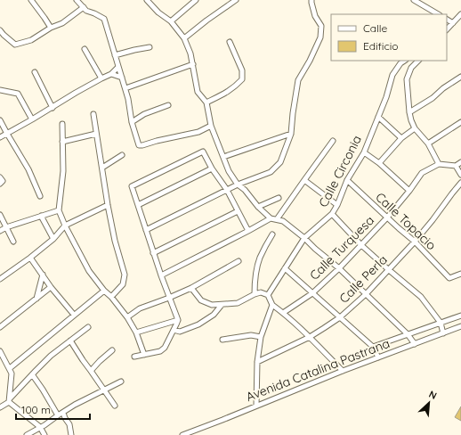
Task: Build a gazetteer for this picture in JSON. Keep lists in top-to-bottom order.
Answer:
{
  "streets": {
    "street": [
      "Calle Circonia",
      "Calle Topacio",
      "Calle Turquesa",
      "Calle Perla",
      "Avenida Catalina Pastrana"
    ]
  },
  "crossings": [
    ["Calle Circonia", "Calle Topacio"],
    ["Calle Topacio", "Calle Turquesa"],
    ["Calle Topacio", "Calle Perla"]
  ],
  "legend": ["Calle", "Edificio"],
  "scale_bar": "100 m",
  "north": "top right"
}
